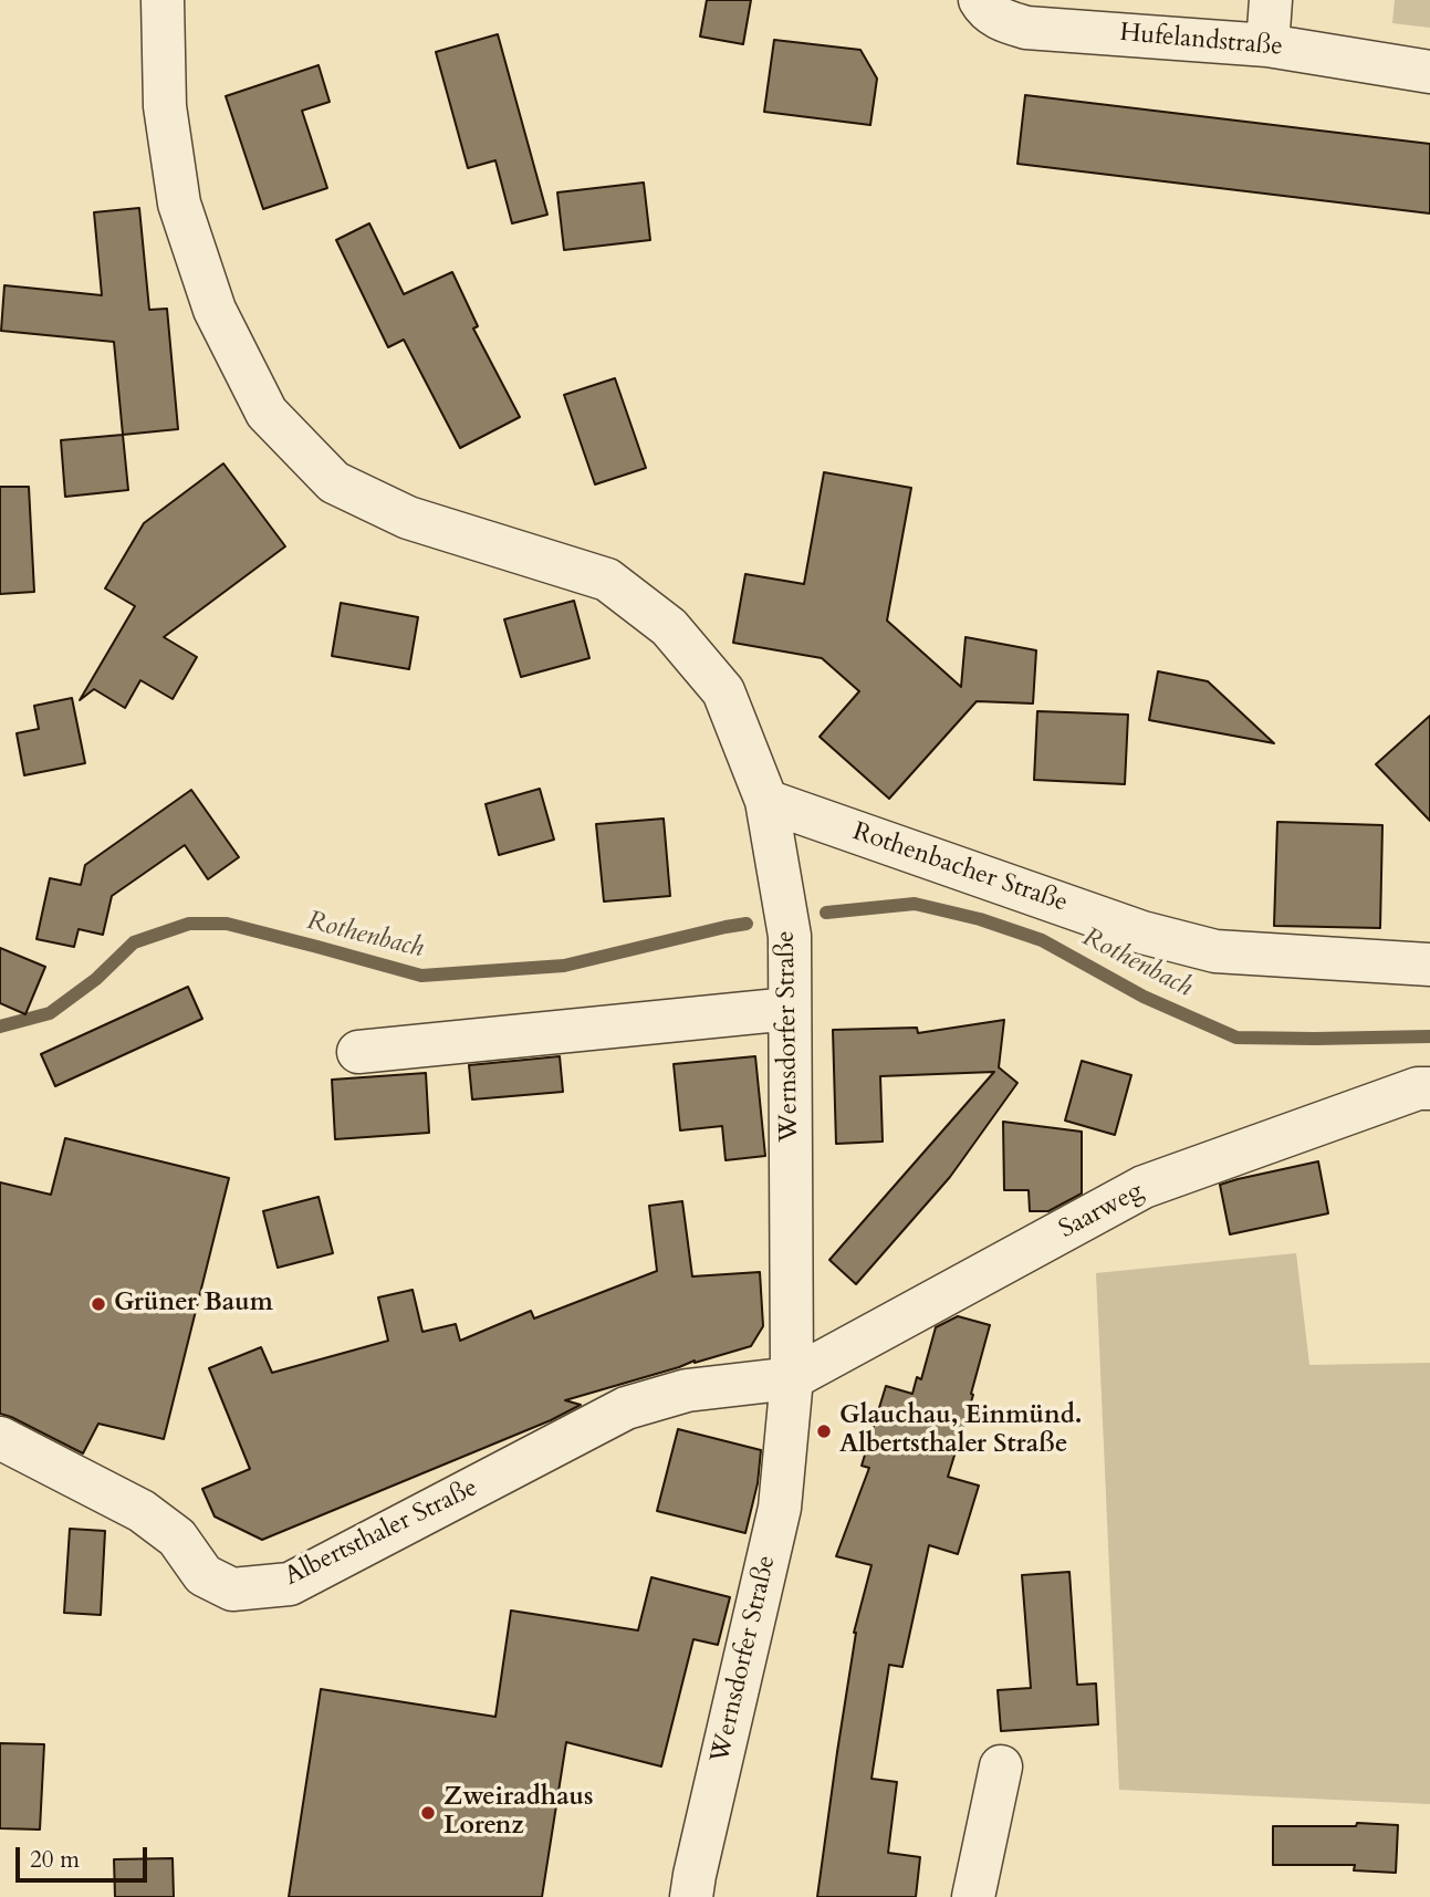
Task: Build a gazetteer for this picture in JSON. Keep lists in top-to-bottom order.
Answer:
{
  "streets": {
    "street": [
      "Hufelandstraße",
      "Rothenbacher Straße",
      "Wernsdorfer Straße",
      "Saarweg",
      "Albertsthaler Straße"
    ]
  },
  "crossings": [
    ["Rothenbacher Straße", "Wernsdorfer Straße"],
    ["Wernsdorfer Straße", "Saarweg"],
    ["Wernsdorfer Straße", "Albertsthaler Straße"],
    ["Saarweg", "Albertsthaler Straße"]
  ],
  "water": ["Rothenbach"],
  "places": ["Grüner Baum", "Glauchau, Einmünd. Albertsthaler Straße", "Zweiradhaus Lorenz"],
  "scale_bar": "20 m"
}
